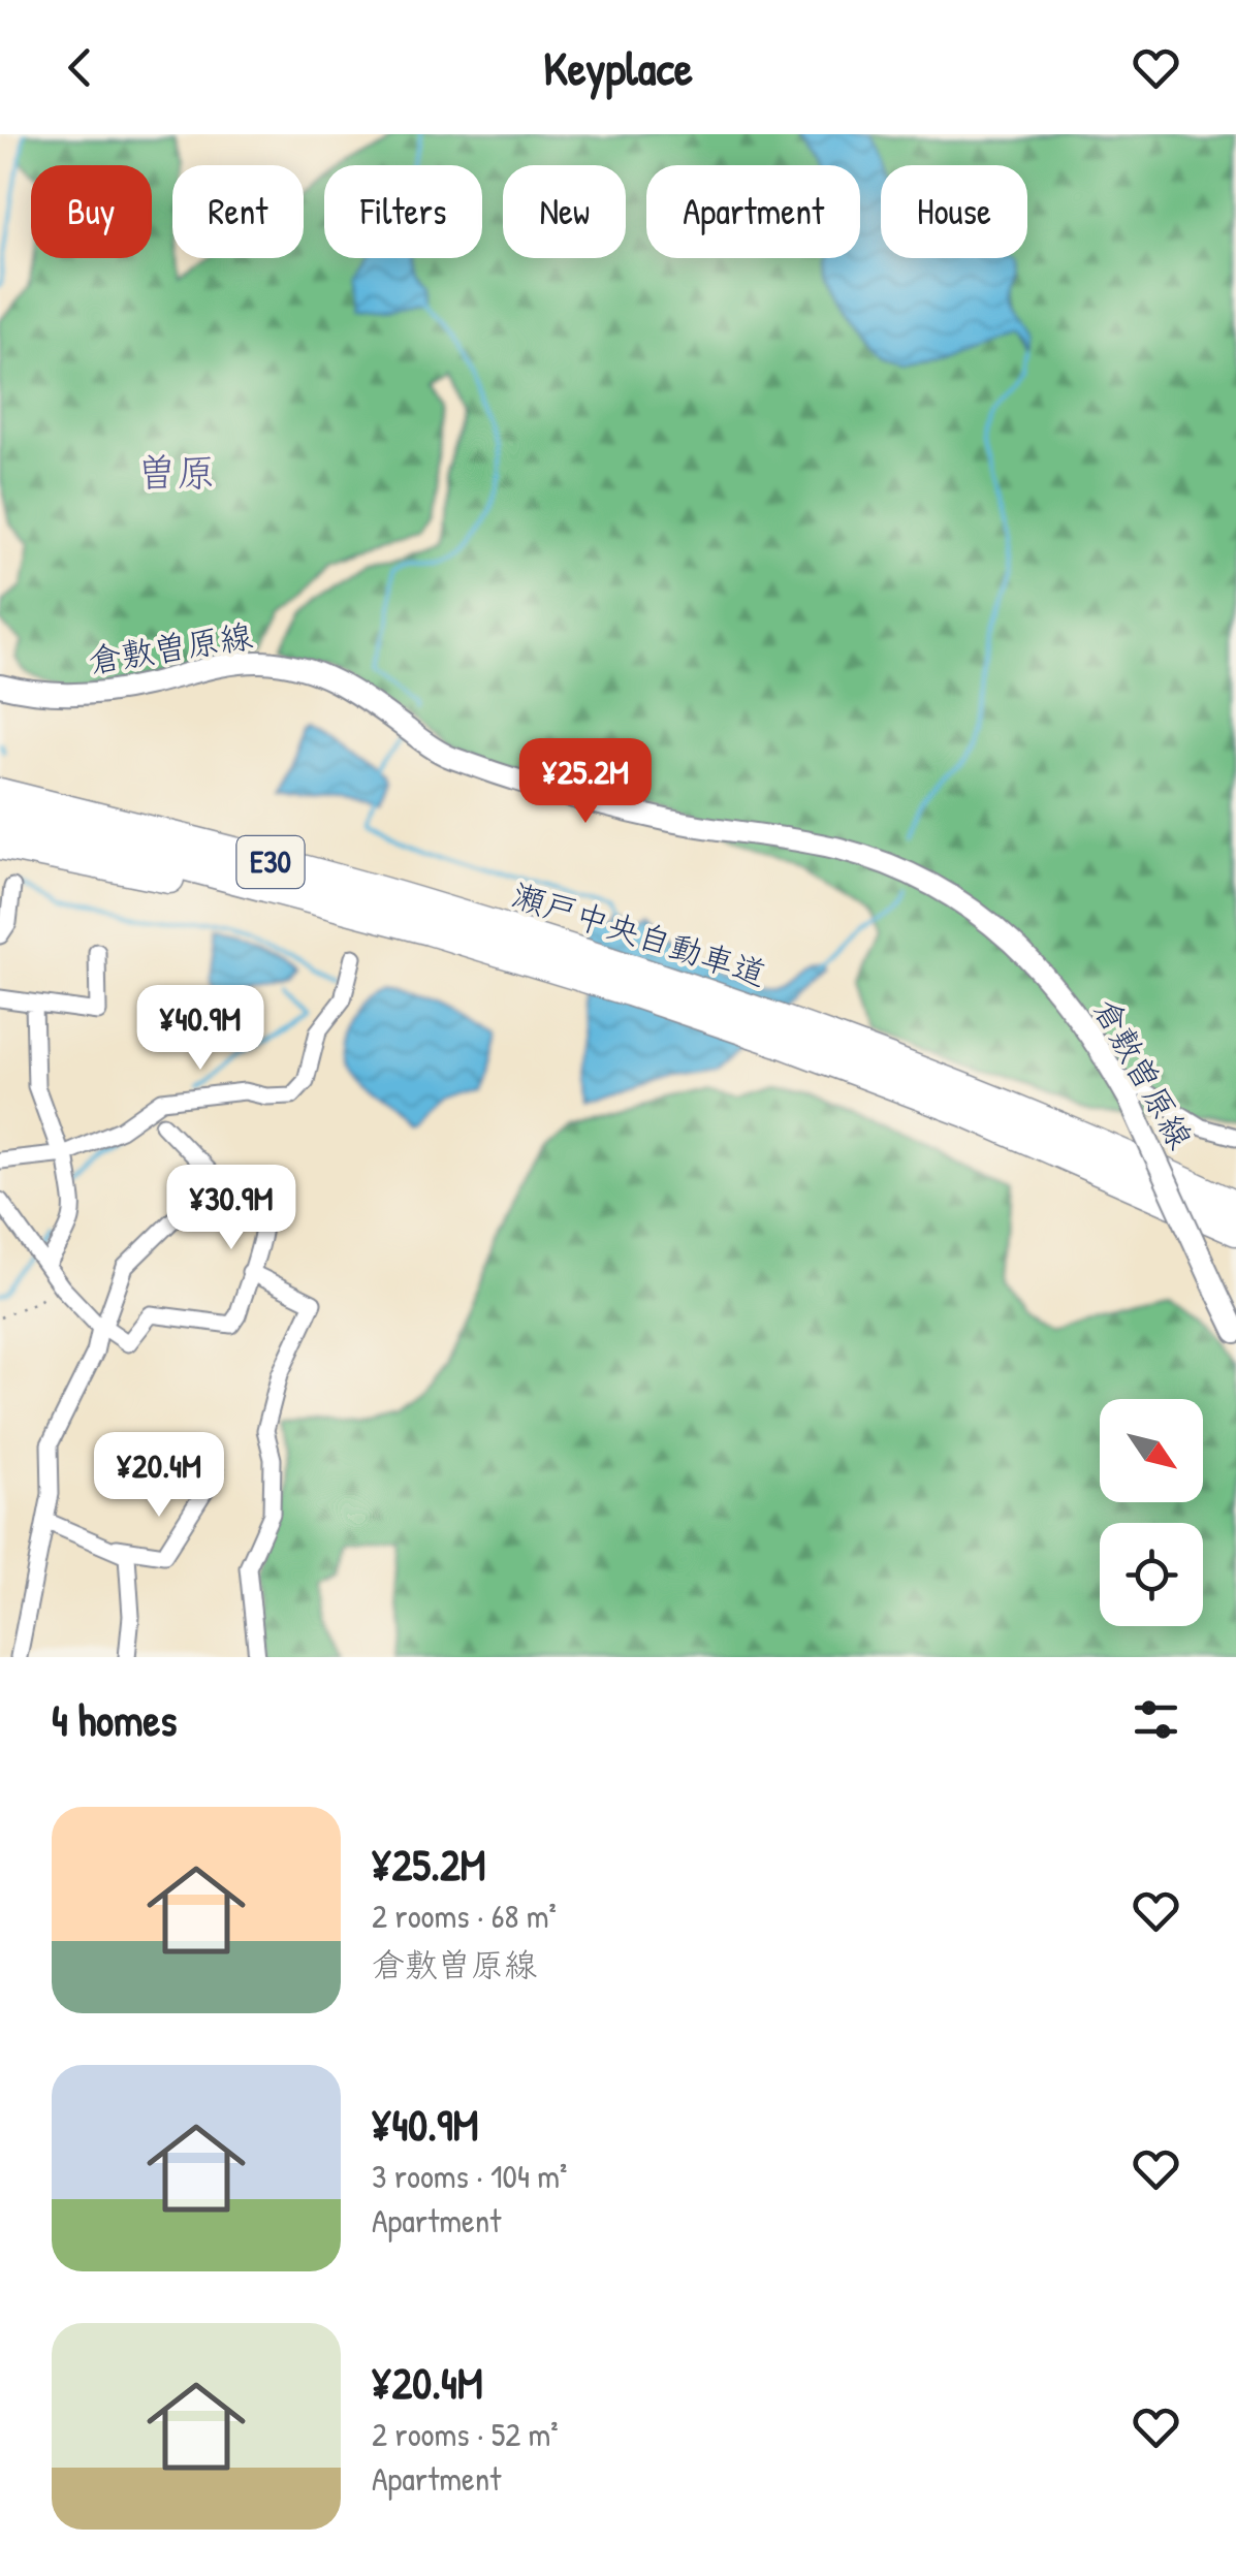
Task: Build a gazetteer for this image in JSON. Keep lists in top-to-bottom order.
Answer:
{
  "streets": {
    "highway": ["E30", "瀬戸中央自動車道"],
    "street": ["倉敷曽原線"]
  },
  "districts": ["曽原"],
  "north": "bottom right",
  "page": {
    "header": "Keyplace",
    "chip": [
      "Buy",
      "Rent",
      "Filters",
      "New",
      "Apartment",
      "House"
    ],
    "price": [
      "¥25.2M",
      "¥40.9M",
      "¥30.9M",
      "¥20.4M"
    ],
    "heading": "4 homes",
    "list": [
      {
        "name": "¥25.2M",
        "note": "2 rooms · 68 m² · 倉敷曽原線"
      },
      {
        "name": "¥40.9M",
        "note": "3 rooms · 104 m² · Apartment"
      },
      {
        "name": "¥20.4M",
        "note": "2 rooms · 52 m² · Apartment"
      }
    ]
  }
}
